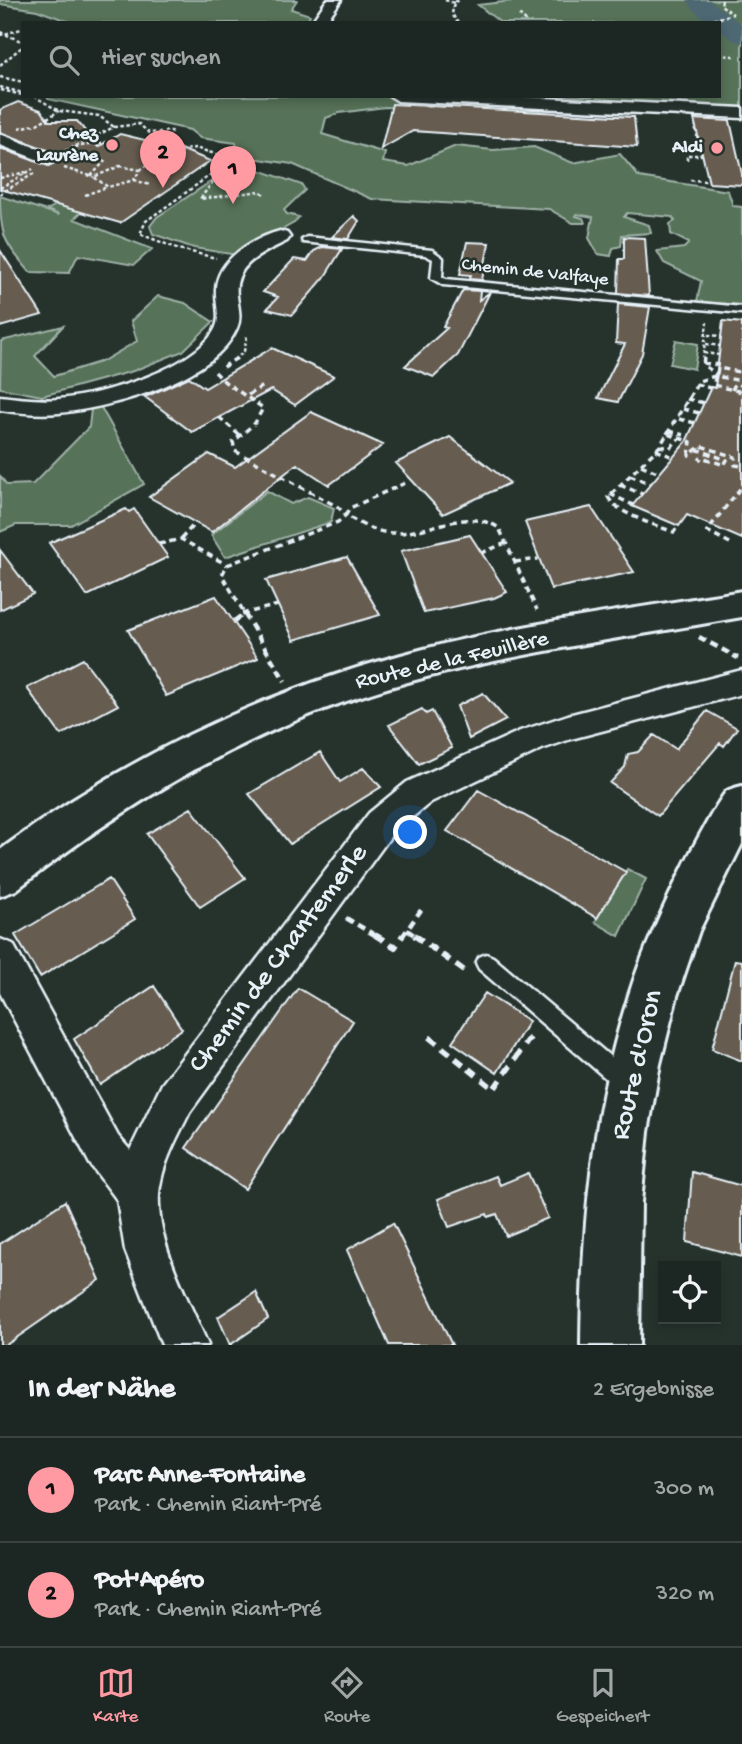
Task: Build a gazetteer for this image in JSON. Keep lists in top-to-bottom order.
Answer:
{
  "streets": {
    "main road": ["Route de la Feuillère", "Route d'Oron"],
    "street": ["Chemin de Chantemerle"],
    "lane": ["Chemin de Valfaye"]
  },
  "places": ["Chez Laurène", "Aldi"],
  "page": {
    "search": "Hier suchen",
    "pins": ["2", "1"],
    "heading": ["In der Nähe", "2 Ergebnisse"],
    "list": [
      {
        "mark": "1",
        "name": "Parc Anne-Fontaine",
        "note": "Park · Chemin Riant-Pré",
        "value": "300 m"
      },
      {
        "mark": "2",
        "name": "Pot'Apéro",
        "note": "Park · Chemin Riant-Pré",
        "value": "320 m"
      }
    ],
    "nav": ["Karte", "Route", "Gespeichert"]
  }
}
